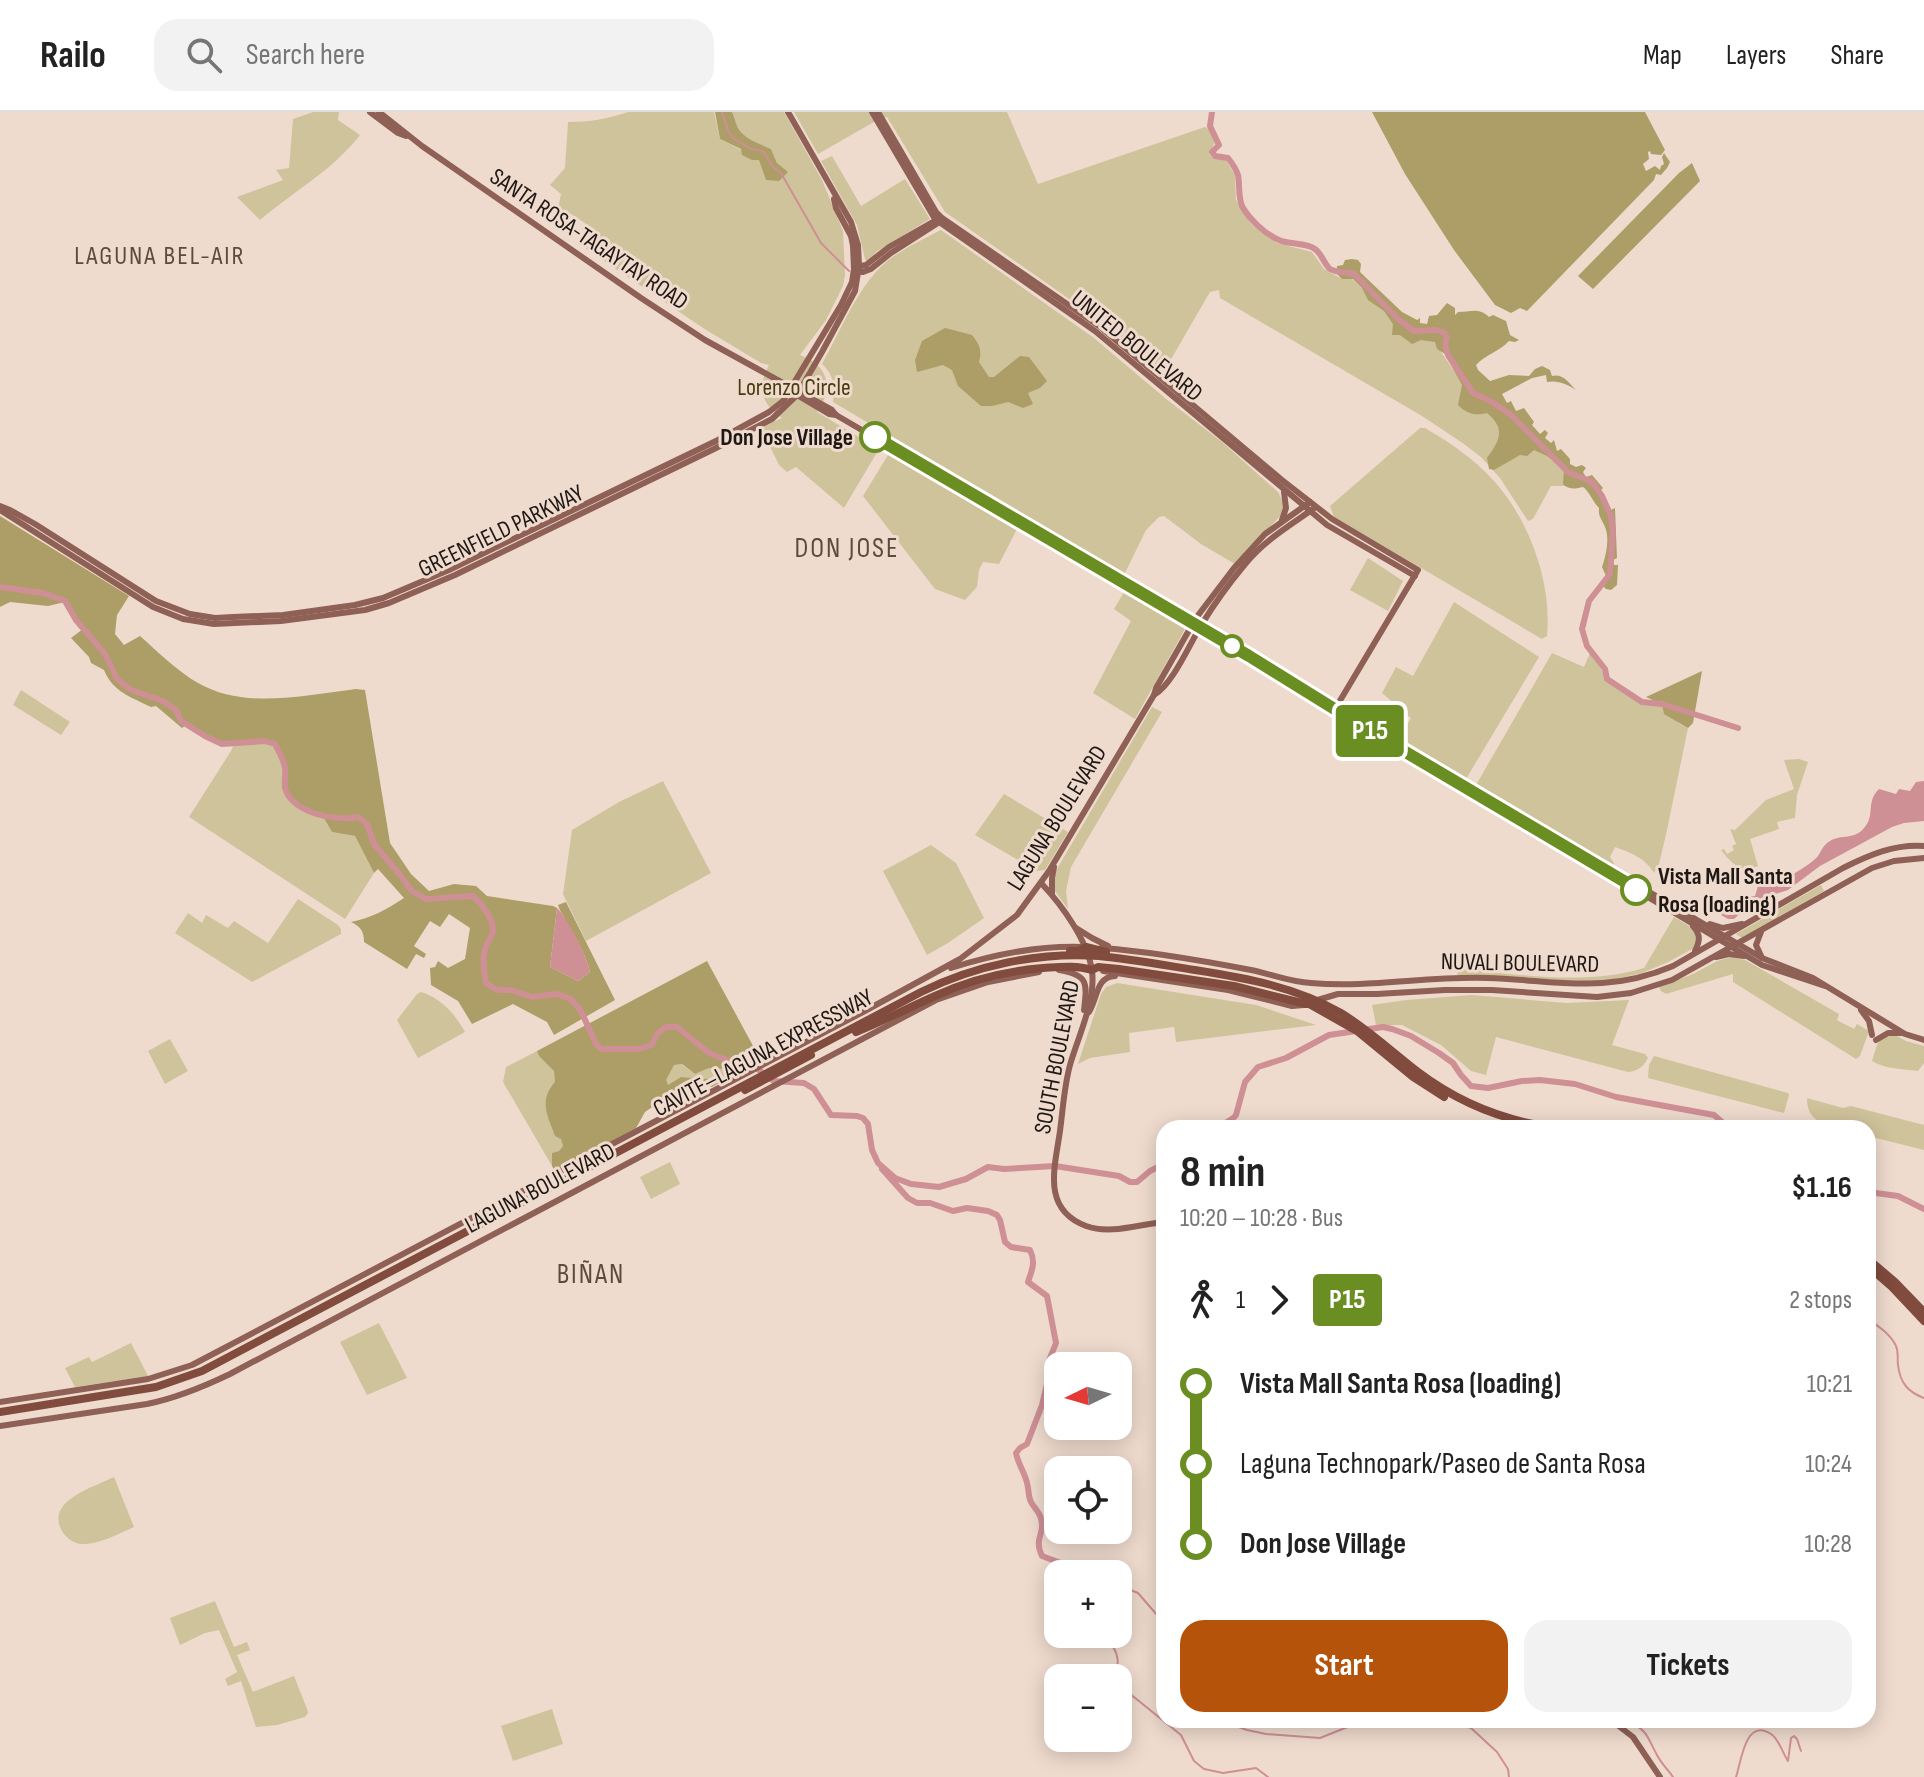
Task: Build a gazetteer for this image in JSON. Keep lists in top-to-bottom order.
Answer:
{
  "streets": {
    "highway": ["CAVITE–LAGUNA EXPRESSWAY"],
    "main road": [
      "SANTA ROSA-TAGAYTAY ROAD",
      "UNITED BOULEVARD",
      "GREENFIELD PARKWAY",
      "LAGUNA BOULEVARD",
      "NUVALI BOULEVARD",
      "SOUTH BOULEVARD"
    ]
  },
  "crossings": [
    ["SANTA ROSA-TAGAYTAY ROAD", "UNITED BOULEVARD"],
    ["SANTA ROSA-TAGAYTAY ROAD", "GREENFIELD PARKWAY"],
    ["SANTA ROSA-TAGAYTAY ROAD", "LAGUNA BOULEVARD"],
    ["SANTA ROSA-TAGAYTAY ROAD", "NUVALI BOULEVARD"],
    ["UNITED BOULEVARD", "LAGUNA BOULEVARD"],
    ["LAGUNA BOULEVARD", "NUVALI BOULEVARD"],
    ["LAGUNA BOULEVARD", "CAVITE–LAGUNA EXPRESSWAY"],
    ["LAGUNA BOULEVARD", "SOUTH BOULEVARD"],
    ["NUVALI BOULEVARD", "CAVITE–LAGUNA EXPRESSWAY"],
    ["NUVALI BOULEVARD", "SOUTH BOULEVARD"],
    ["CAVITE–LAGUNA EXPRESSWAY", "SOUTH BOULEVARD"]
  ],
  "districts": ["LAGUNA BEL-AIR", "DON JOSE", "BIÑAN"],
  "parks": ["Lorenzo Circle"],
  "places": ["Don Jose Village", "Vista Mall Santa Rosa (loading)"],
  "lines": ["bus line P15"],
  "north": "left",
  "page": {
    "header": "Railo",
    "search": "Search here",
    "nav": ["Map", "Layers", "Share"],
    "on_map": "P15",
    "heading": ["8 min", "10:20 – 10:28 · Bus", "$1.16"],
    "legs": ["1", "P15", "2 stops"],
    "list": [
      {
        "name": "Vista Mall Santa Rosa (loading)",
        "value": "10:21"
      },
      {
        "name": "Laguna Technopark/Paseo de Santa Rosa",
        "value": "10:24"
      },
      {
        "name": "Don Jose Village",
        "value": "10:28"
      }
    ],
    "map_buttons": ["+", "−"],
    "buttons": ["Start", "Tickets"]
  }
}
